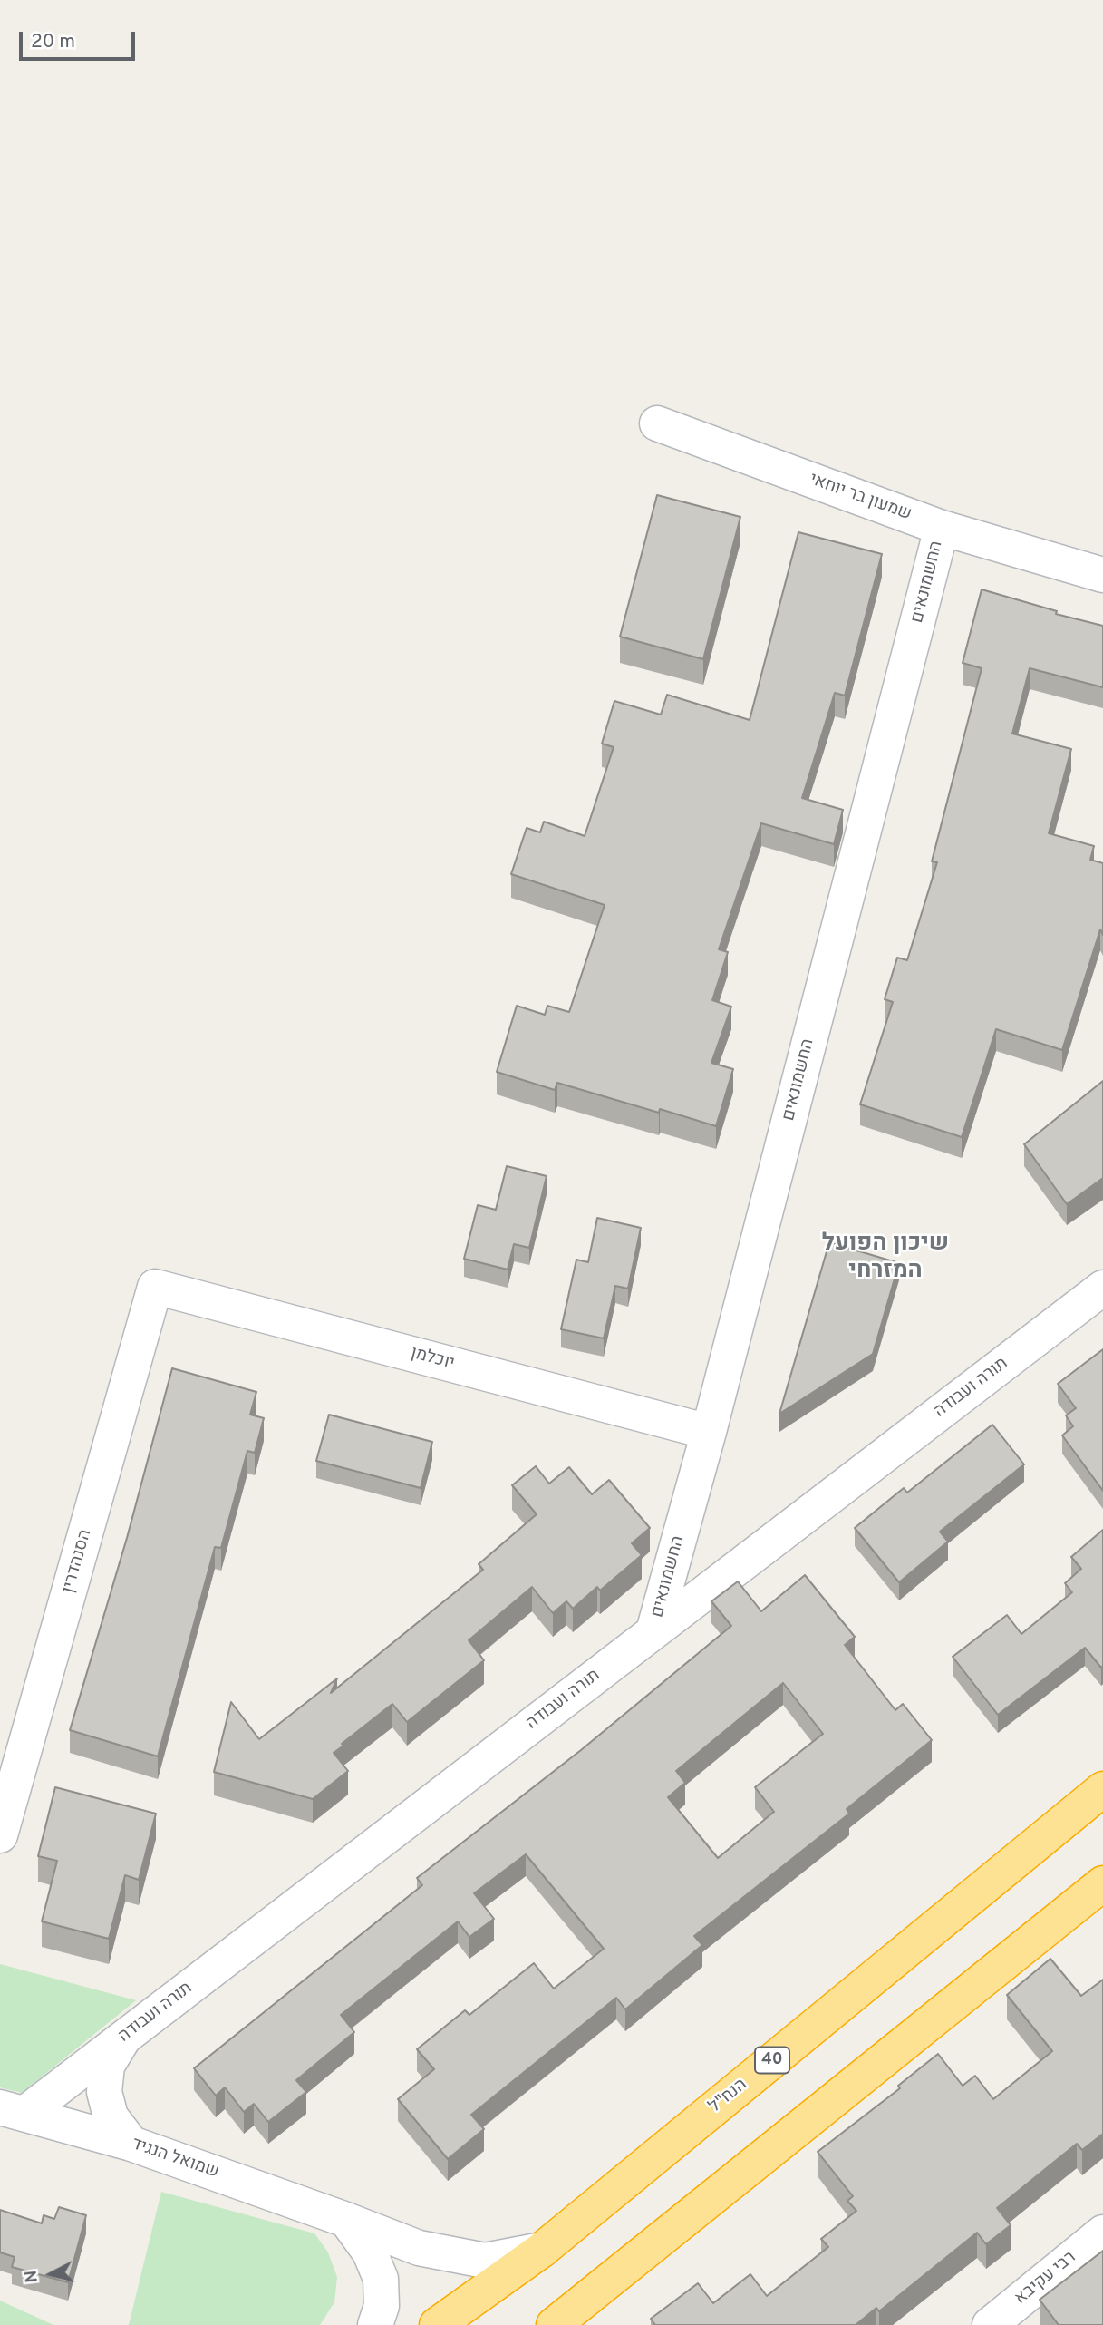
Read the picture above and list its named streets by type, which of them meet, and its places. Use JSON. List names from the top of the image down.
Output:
{
  "streets": {
    "highway": ["40", "הנח\"ל"],
    "street": [
      "שמעון בר יוחאי",
      "החשמונאים",
      "יוכלמן",
      "תורה ועבודה",
      "הסנהדרין",
      "שמואל הנגיד",
      "רבי עקיבא"
    ]
  },
  "crossings": [
    ["שמעון בר יוחאי", "החשמונאים"],
    ["החשמונאים", "יוכלמן"],
    ["החשמונאים", "תורה ועבודה"],
    ["יוכלמן", "הסנהדרין"],
    ["תורה ועבודה", "שמואל הנגיד"],
    ["הנח\"ל", "שמואל הנגיד"]
  ],
  "districts": ["שיכון הפועל המזרחי"],
  "scale_bar": "20 m",
  "north": "left"
}
